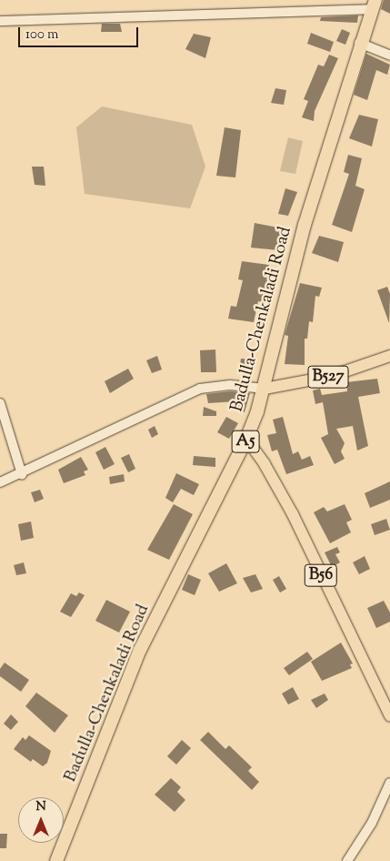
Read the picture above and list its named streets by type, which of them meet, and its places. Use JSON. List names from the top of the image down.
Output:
{
  "streets": {
    "highway": ["Badulla-Chenkaladi Road", "A5"],
    "main road": ["B527", "B56"]
  },
  "crossings": [
    ["Badulla-Chenkaladi Road", "B527"],
    ["Badulla-Chenkaladi Road", "B56"]
  ],
  "scale_bar": "100 m",
  "north": "top"
}
